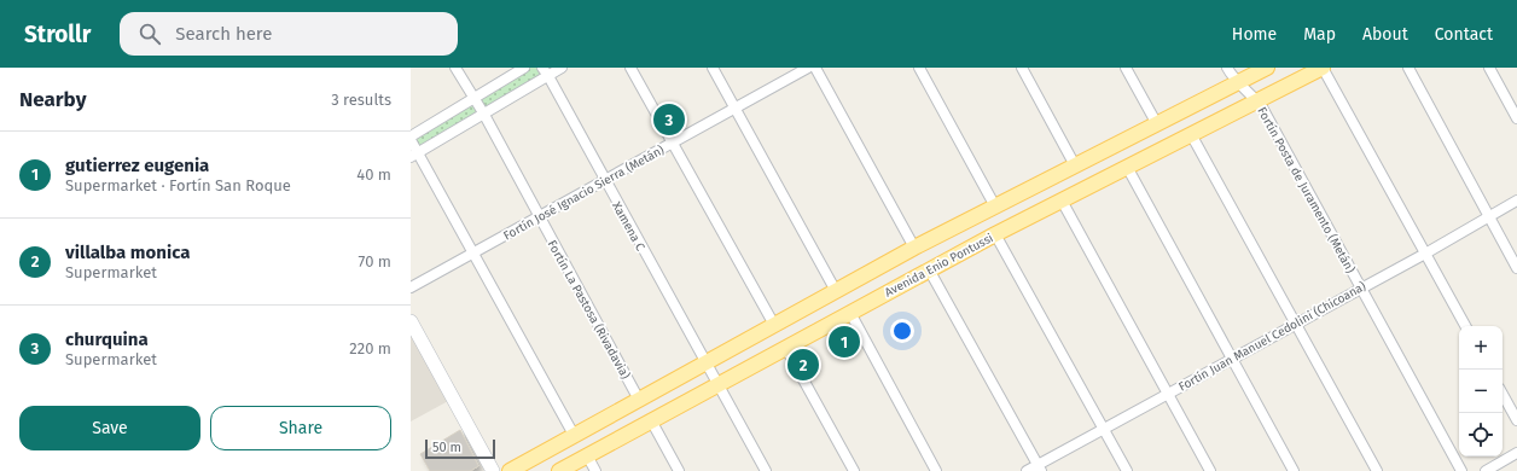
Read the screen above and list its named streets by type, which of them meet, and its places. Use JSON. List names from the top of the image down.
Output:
{
  "streets": {
    "main road": ["Avenida Enio Pontussi"],
    "street": [
      "Fortín Posta de Juramento (Metán)",
      "Fortín José Ignacio Sierra (Metán)",
      "Xamena C",
      "Fortín La Pastosa (Rivadavia)",
      "Fortín Juan Manuel Cedolini (Chicoana)"
    ]
  },
  "crossings": [
    ["Fortín Posta de Juramento (Metán)", "Avenida Enio Pontussi"],
    ["Fortín Posta de Juramento (Metán)", "Fortín Juan Manuel Cedolini (Chicoana)"],
    ["Fortín José Ignacio Sierra (Metán)", "Xamena C"],
    ["Fortín José Ignacio Sierra (Metán)", "Fortín La Pastosa (Rivadavia)"],
    ["Xamena C", "Avenida Enio Pontussi"],
    ["Avenida Enio Pontussi", "Fortín La Pastosa (Rivadavia)"]
  ],
  "scale_bar": "50 m",
  "page": {
    "header": "Strollr",
    "search": "Search here",
    "nav": [
      "Home",
      "Map",
      "About",
      "Contact"
    ],
    "heading": ["Nearby", "3 results"],
    "pins": ["3", "1", "2"],
    "list": [
      {
        "mark": "1",
        "name": "gutierrez eugenia",
        "note": "Supermarket · Fortín San Roque",
        "value": "40 m"
      },
      {
        "mark": "2",
        "name": "villalba monica",
        "note": "Supermarket",
        "value": "70 m"
      },
      {
        "mark": "3",
        "name": "churquina",
        "note": "Supermarket",
        "value": "220 m"
      }
    ],
    "map_buttons": ["+", "−"],
    "buttons": ["Save", "Share"],
    "scale": "50 m"
  }
}
